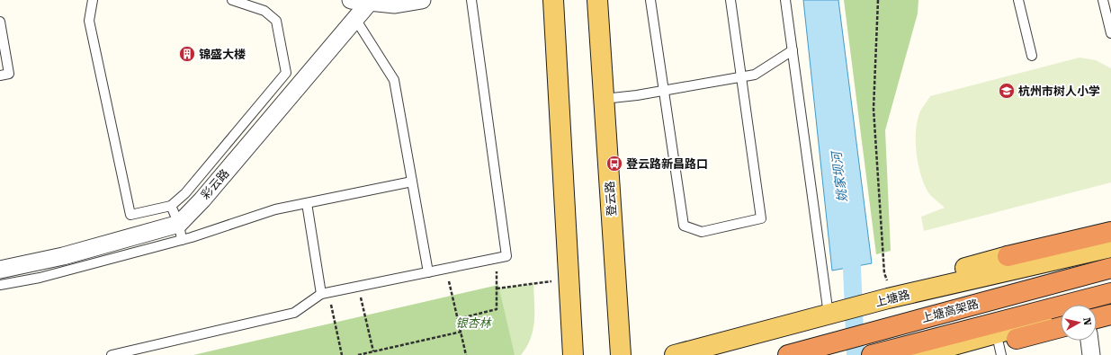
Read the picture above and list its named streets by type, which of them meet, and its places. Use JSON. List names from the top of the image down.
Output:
{
  "streets": {
    "highway": ["上塘高架路"],
    "main road": ["登云路", "上塘路"],
    "street": ["彩云路"]
  },
  "water": ["姚家坝河"],
  "parks": ["银杏林"],
  "places": {
    "building": ["锦盛大楼"],
    "school or university": ["杭州市树人小学"],
    "bus stop": ["登云路新昌路口"]
  },
  "north": "right"
}
